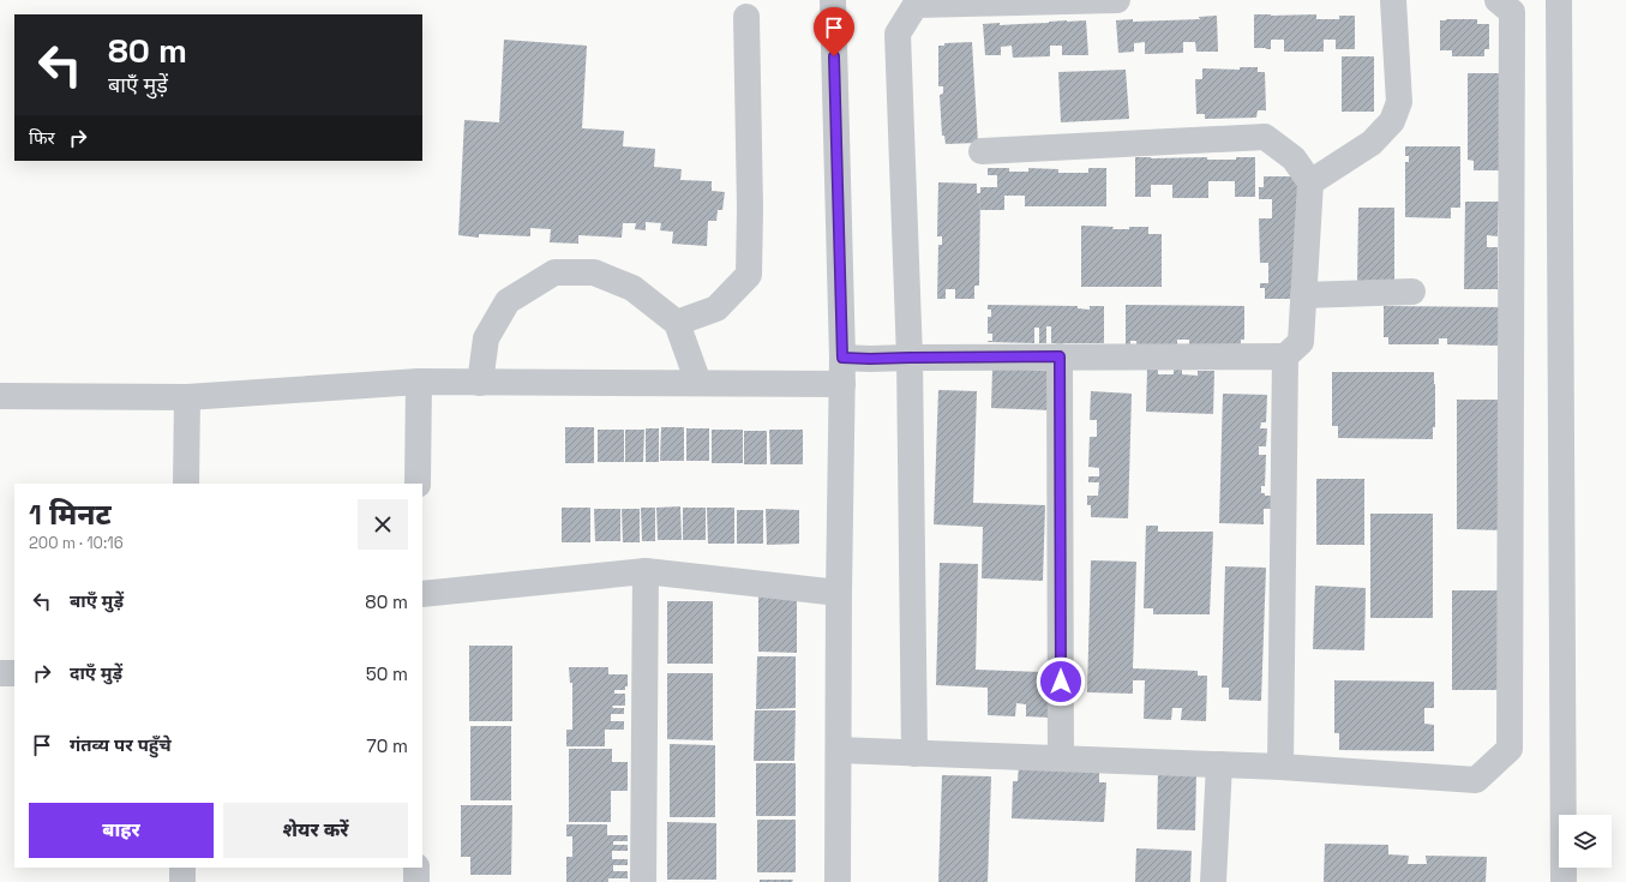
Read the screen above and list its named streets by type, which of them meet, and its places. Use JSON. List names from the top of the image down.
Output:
{
  "page": {
    "turn": ["80 m", "बाएँ मुड़ें"],
    "then": "फिर",
    "heading": ["1 मिनट", "200 m · 10:16"],
    "list": [
      {
        "name": "बाएँ मुड़ें",
        "value": "80 m"
      },
      {
        "name": "दाएँ मुड़ें",
        "value": "50 m"
      },
      {
        "name": "गंतव्य पर पहुँचे",
        "value": "70 m"
      }
    ],
    "buttons": ["बाहर", "शेयर करें"]
  }
}
